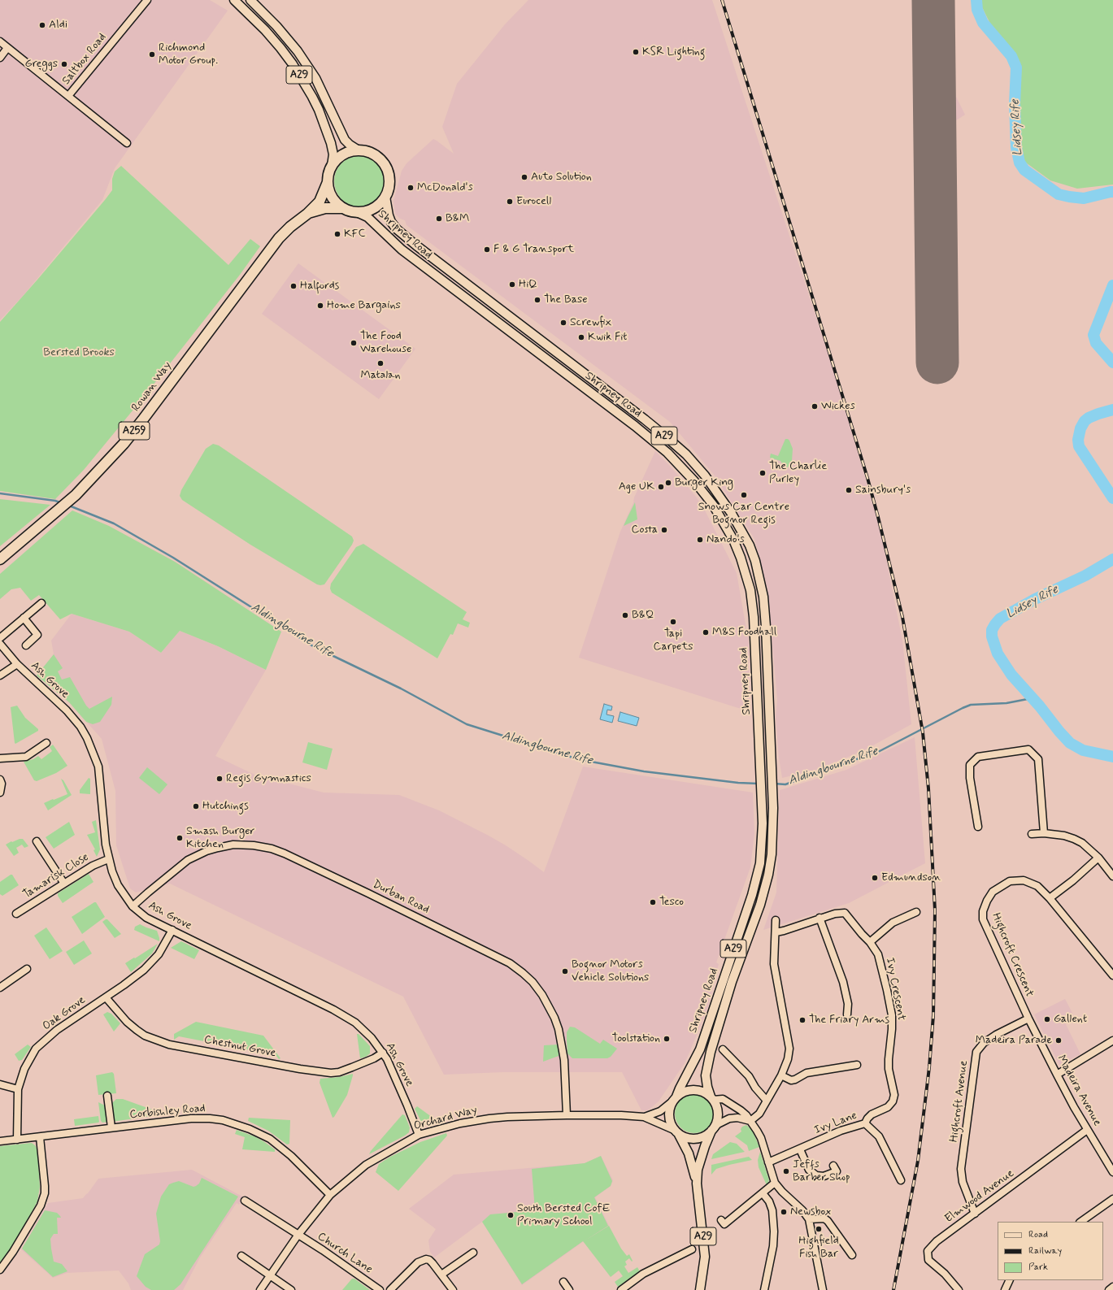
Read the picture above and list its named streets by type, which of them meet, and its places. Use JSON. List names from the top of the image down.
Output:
{
  "streets": {
    "highway": ["Rowan Way", "A259"],
    "main road": ["A29", "Shripney Road"],
    "street": [
      "Saltbox Road",
      "Ash Grove",
      "Tamarisk Close",
      "Durban Road",
      "Highcroft Crescent",
      "Ivy Crescent",
      "Oak Grove",
      "Chestnut Grove",
      "Madeira Avenue",
      "Highcroft Avenue",
      "Corbishley Road",
      "Orchard Way",
      "Ivy Lane",
      "Elmwood Avenue",
      "Church Lane"
    ]
  },
  "crossings": [
    ["A29", "Shripney Road"],
    ["A29", "Rowan Way"],
    ["Shripney Road", "Rowan Way"],
    ["Ash Grove", "Tamarisk Close"],
    ["Ash Grove", "Durban Road"],
    ["Ash Grove", "Oak Grove"],
    ["Ash Grove", "Chestnut Grove"],
    ["Ash Grove", "Orchard Way"],
    ["Durban Road", "Orchard Way"],
    ["Highcroft Crescent", "Madeira Avenue"],
    ["Highcroft Crescent", "Highcroft Avenue"],
    ["Ivy Crescent", "Ivy Lane"],
    ["Oak Grove", "Chestnut Grove"],
    ["Oak Grove", "Corbishley Road"],
    ["Madeira Avenue", "Highcroft Avenue"],
    ["Madeira Avenue", "Elmwood Avenue"],
    ["Highcroft Avenue", "Elmwood Avenue"],
    ["Corbishley Road", "Orchard Way"],
    ["Orchard Way", "Church Lane"]
  ],
  "water": ["Lidsey Rife", "Aldingbourne Rife"],
  "parks": ["Bersted Brooks"],
  "places": [
    "Aldi",
    "KSR Lighting",
    "Richmond Motor Group.",
    "Greggs",
    "Auto Solution",
    "McDonald's",
    "Eurocell",
    "B&M",
    "KFC",
    "F & G Transport",
    "HiQ",
    "Halfords",
    "The Base",
    "Home Bargains",
    "Screwfix",
    "Kwik Fit",
    "The Food Warehouse",
    "Matalan",
    "Wickes",
    "The Charlie Purley",
    "Burger King",
    "Age UK",
    "Sainsbury's",
    "Snows Car Centre Bognor Regis",
    "Costa",
    "Nando's",
    "B&Q",
    "Tapi Carpets",
    "M&S Foodhall",
    "Regis Gymnastics",
    "Hutchings",
    "Smash Burger Kitchen",
    "Edmundson",
    "Tesco",
    "Bognor Motors Vehicle Solutions",
    "Gallent",
    "The Friary Arms",
    "Toolstation",
    "Madeira Parade",
    "Jeffs Barber Shop",
    "Newsbox",
    "South Bersted CofE Primary School",
    "Highfield Fish Bar"
  ],
  "legend": ["Road", "Railway", "Park"]
}
